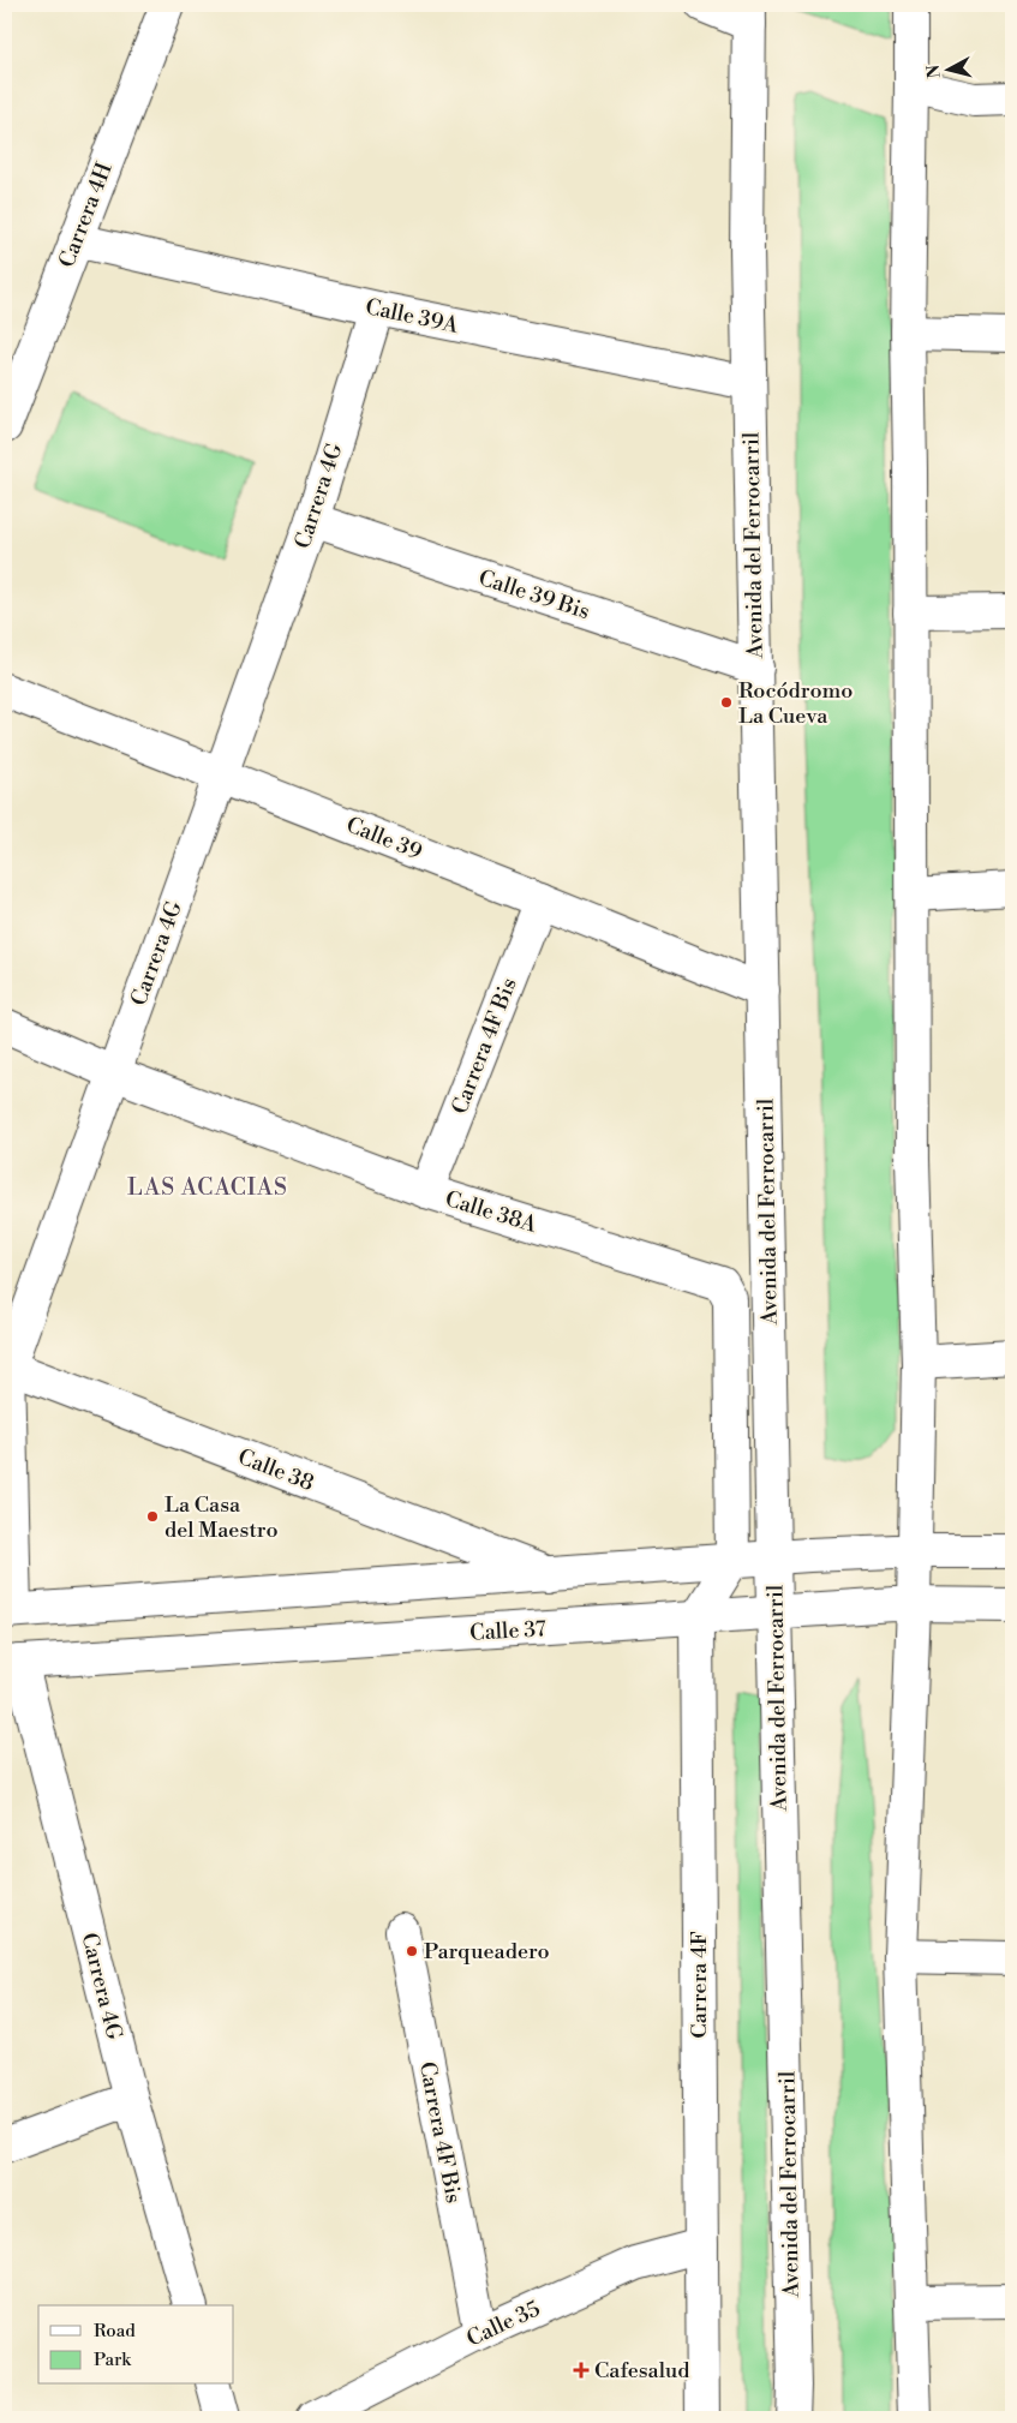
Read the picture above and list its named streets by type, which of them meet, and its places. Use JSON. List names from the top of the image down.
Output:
{
  "streets": {
    "street": [
      "Carrera 4H",
      "Calle 39A",
      "Carrera 4G",
      "Avenida del Ferrocarril",
      "Calle 39 Bis",
      "Calle 39",
      "Carrera 4F Bis",
      "Calle 38A",
      "Calle 38",
      "Calle 37",
      "Carrera 4F",
      "Calle 35"
    ]
  },
  "crossings": [
    ["Carrera 4H", "Calle 39A"],
    ["Calle 39A", "Carrera 4G"],
    ["Calle 39A", "Avenida del Ferrocarril"],
    ["Carrera 4G", "Calle 39 Bis"],
    ["Carrera 4G", "Calle 39"],
    ["Carrera 4G", "Calle 38A"],
    ["Carrera 4G", "Calle 38"],
    ["Carrera 4G", "Calle 37"],
    ["Avenida del Ferrocarril", "Calle 39 Bis"],
    ["Avenida del Ferrocarril", "Calle 39"],
    ["Avenida del Ferrocarril", "Calle 37"],
    ["Calle 39", "Carrera 4F Bis"],
    ["Carrera 4F Bis", "Calle 38A"],
    ["Carrera 4F Bis", "Calle 35"],
    ["Calle 37", "Carrera 4F"],
    ["Carrera 4F", "Calle 35"]
  ],
  "districts": ["LAS ACACIAS"],
  "places": {
    "other": ["Rocódromo La Cueva", "La Casa del Maestro", "Parqueadero"],
    "health": ["Cafesalud"]
  },
  "legend": ["Road", "Park"],
  "north": "left"
}
